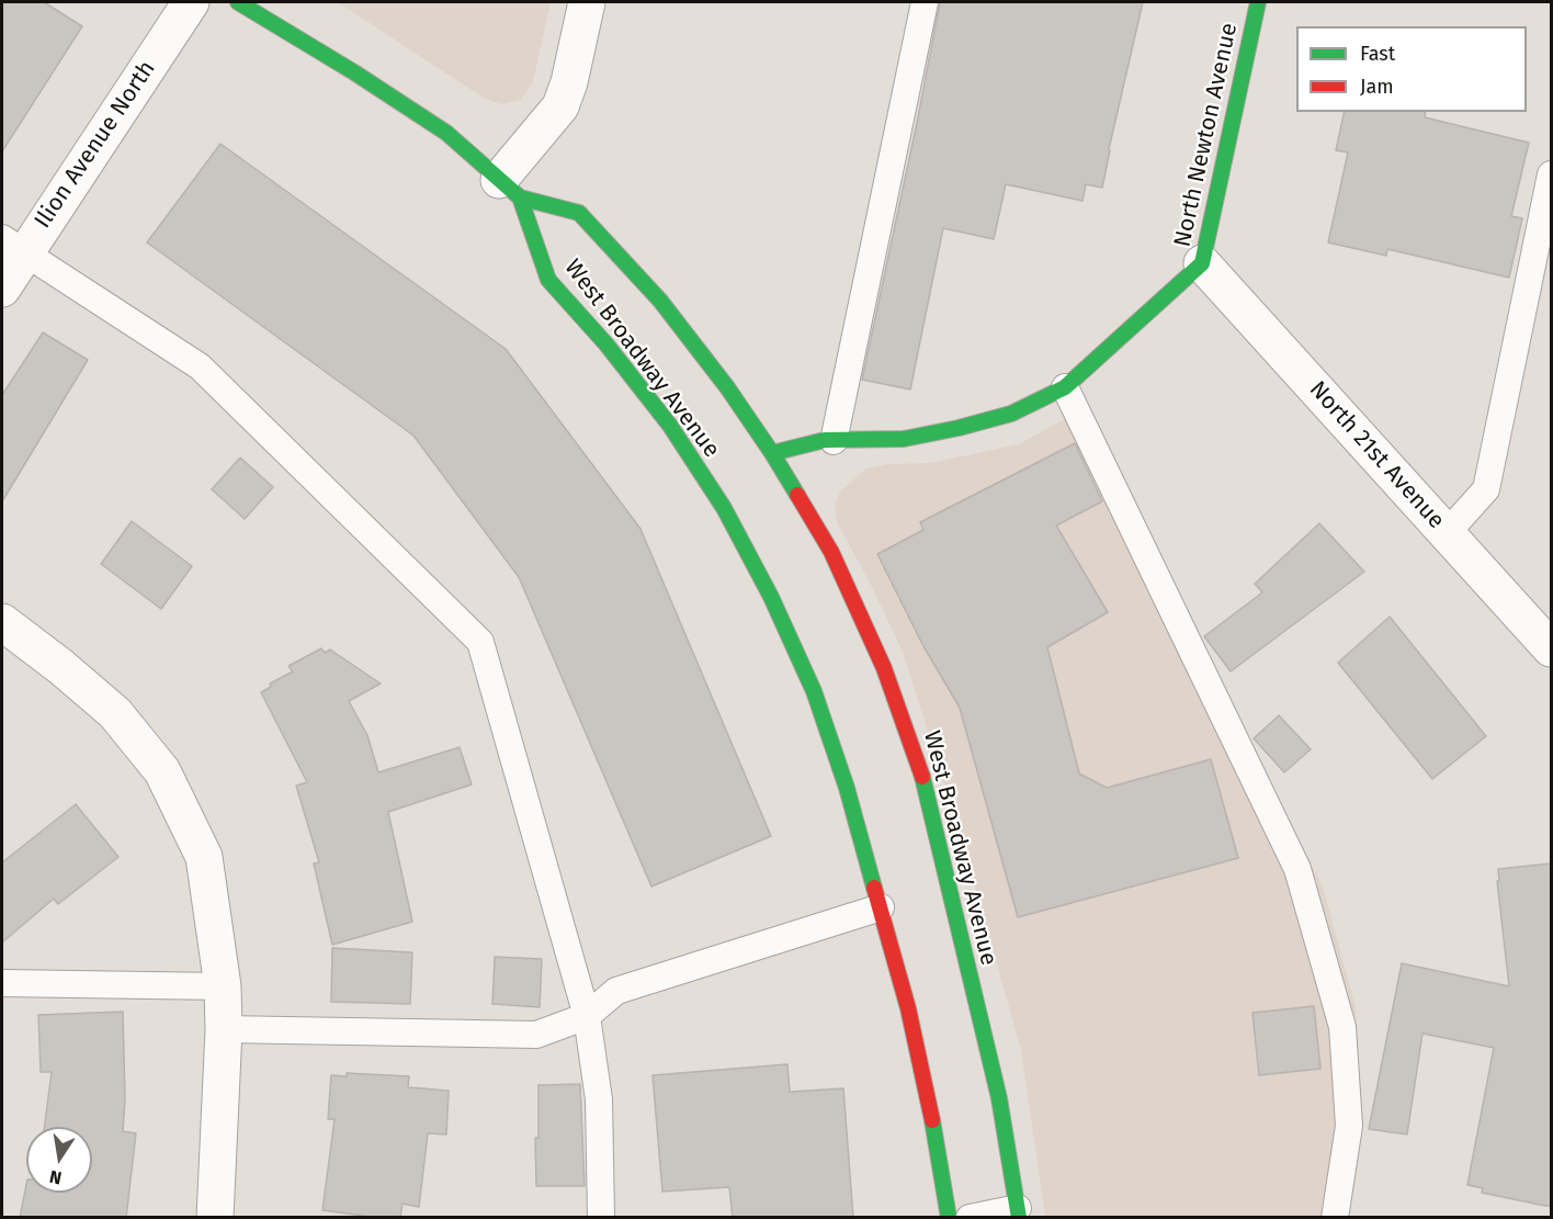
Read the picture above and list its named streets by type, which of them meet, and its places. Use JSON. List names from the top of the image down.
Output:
{
  "streets": {
    "main road": ["North Newton Avenue", "West Broadway Avenue"],
    "street": ["Ilion Avenue North", "North 21st Avenue"]
  },
  "crossings": [
    ["North Newton Avenue", "West Broadway Avenue"],
    ["North Newton Avenue", "North 21st Avenue"]
  ],
  "legend": ["Fast", "Jam"],
  "north": "bottom"
}
